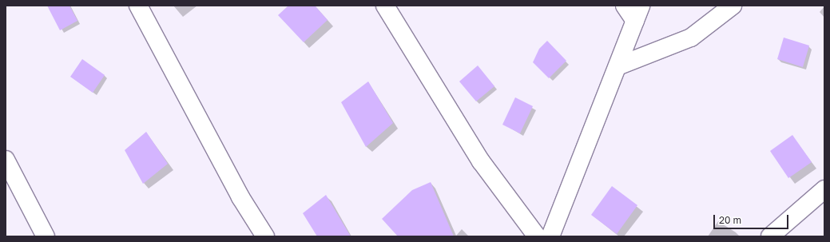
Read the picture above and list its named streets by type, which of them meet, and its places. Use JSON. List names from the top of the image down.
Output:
{
  "scale_bar": "20 m"
}
